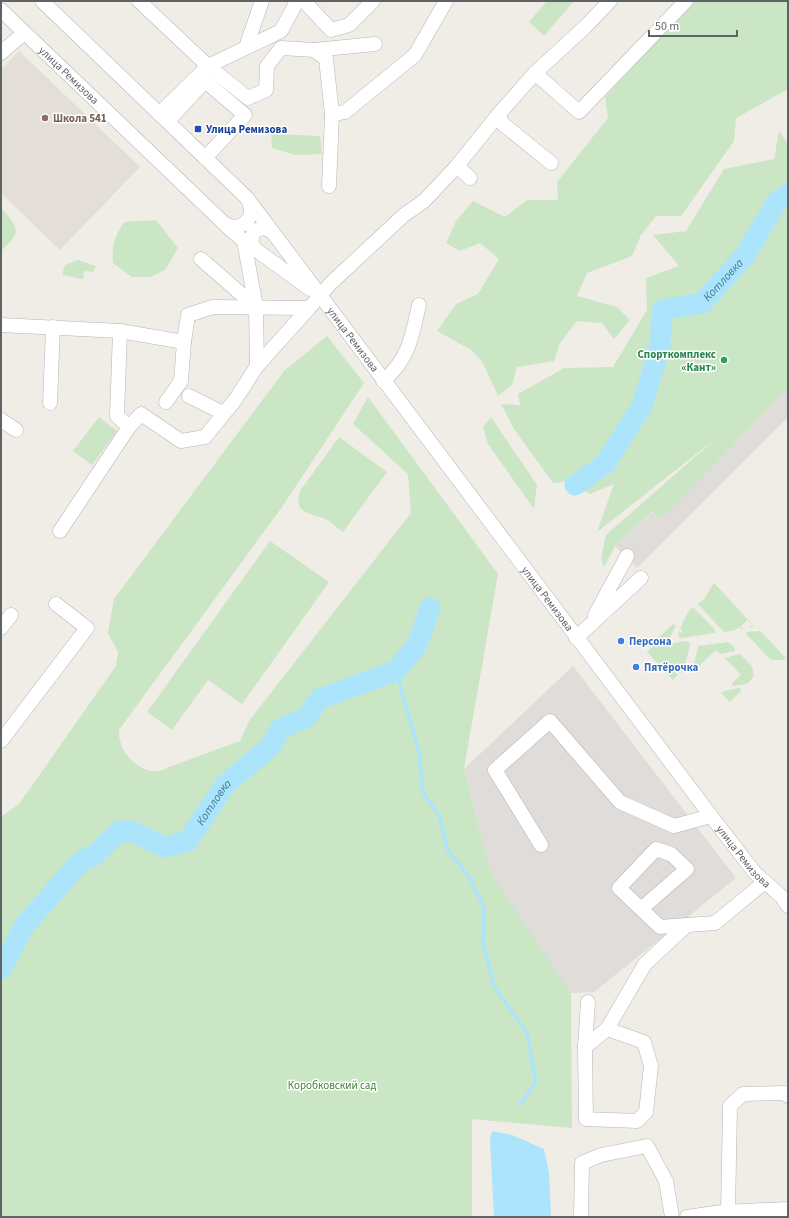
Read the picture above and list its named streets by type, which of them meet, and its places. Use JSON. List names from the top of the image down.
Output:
{
  "streets": {
    "street": ["улица Ремизова"]
  },
  "water": ["Котловка"],
  "parks": ["Коробковский сад"],
  "places": {
    "other": [
      "Школа 541",
      "Спорткомплекс «Кант»",
      "Персона",
      "Пятёрочка"
    ],
    "transit": ["Улица Ремизова"]
  },
  "scale_bar": "50 m"
}
